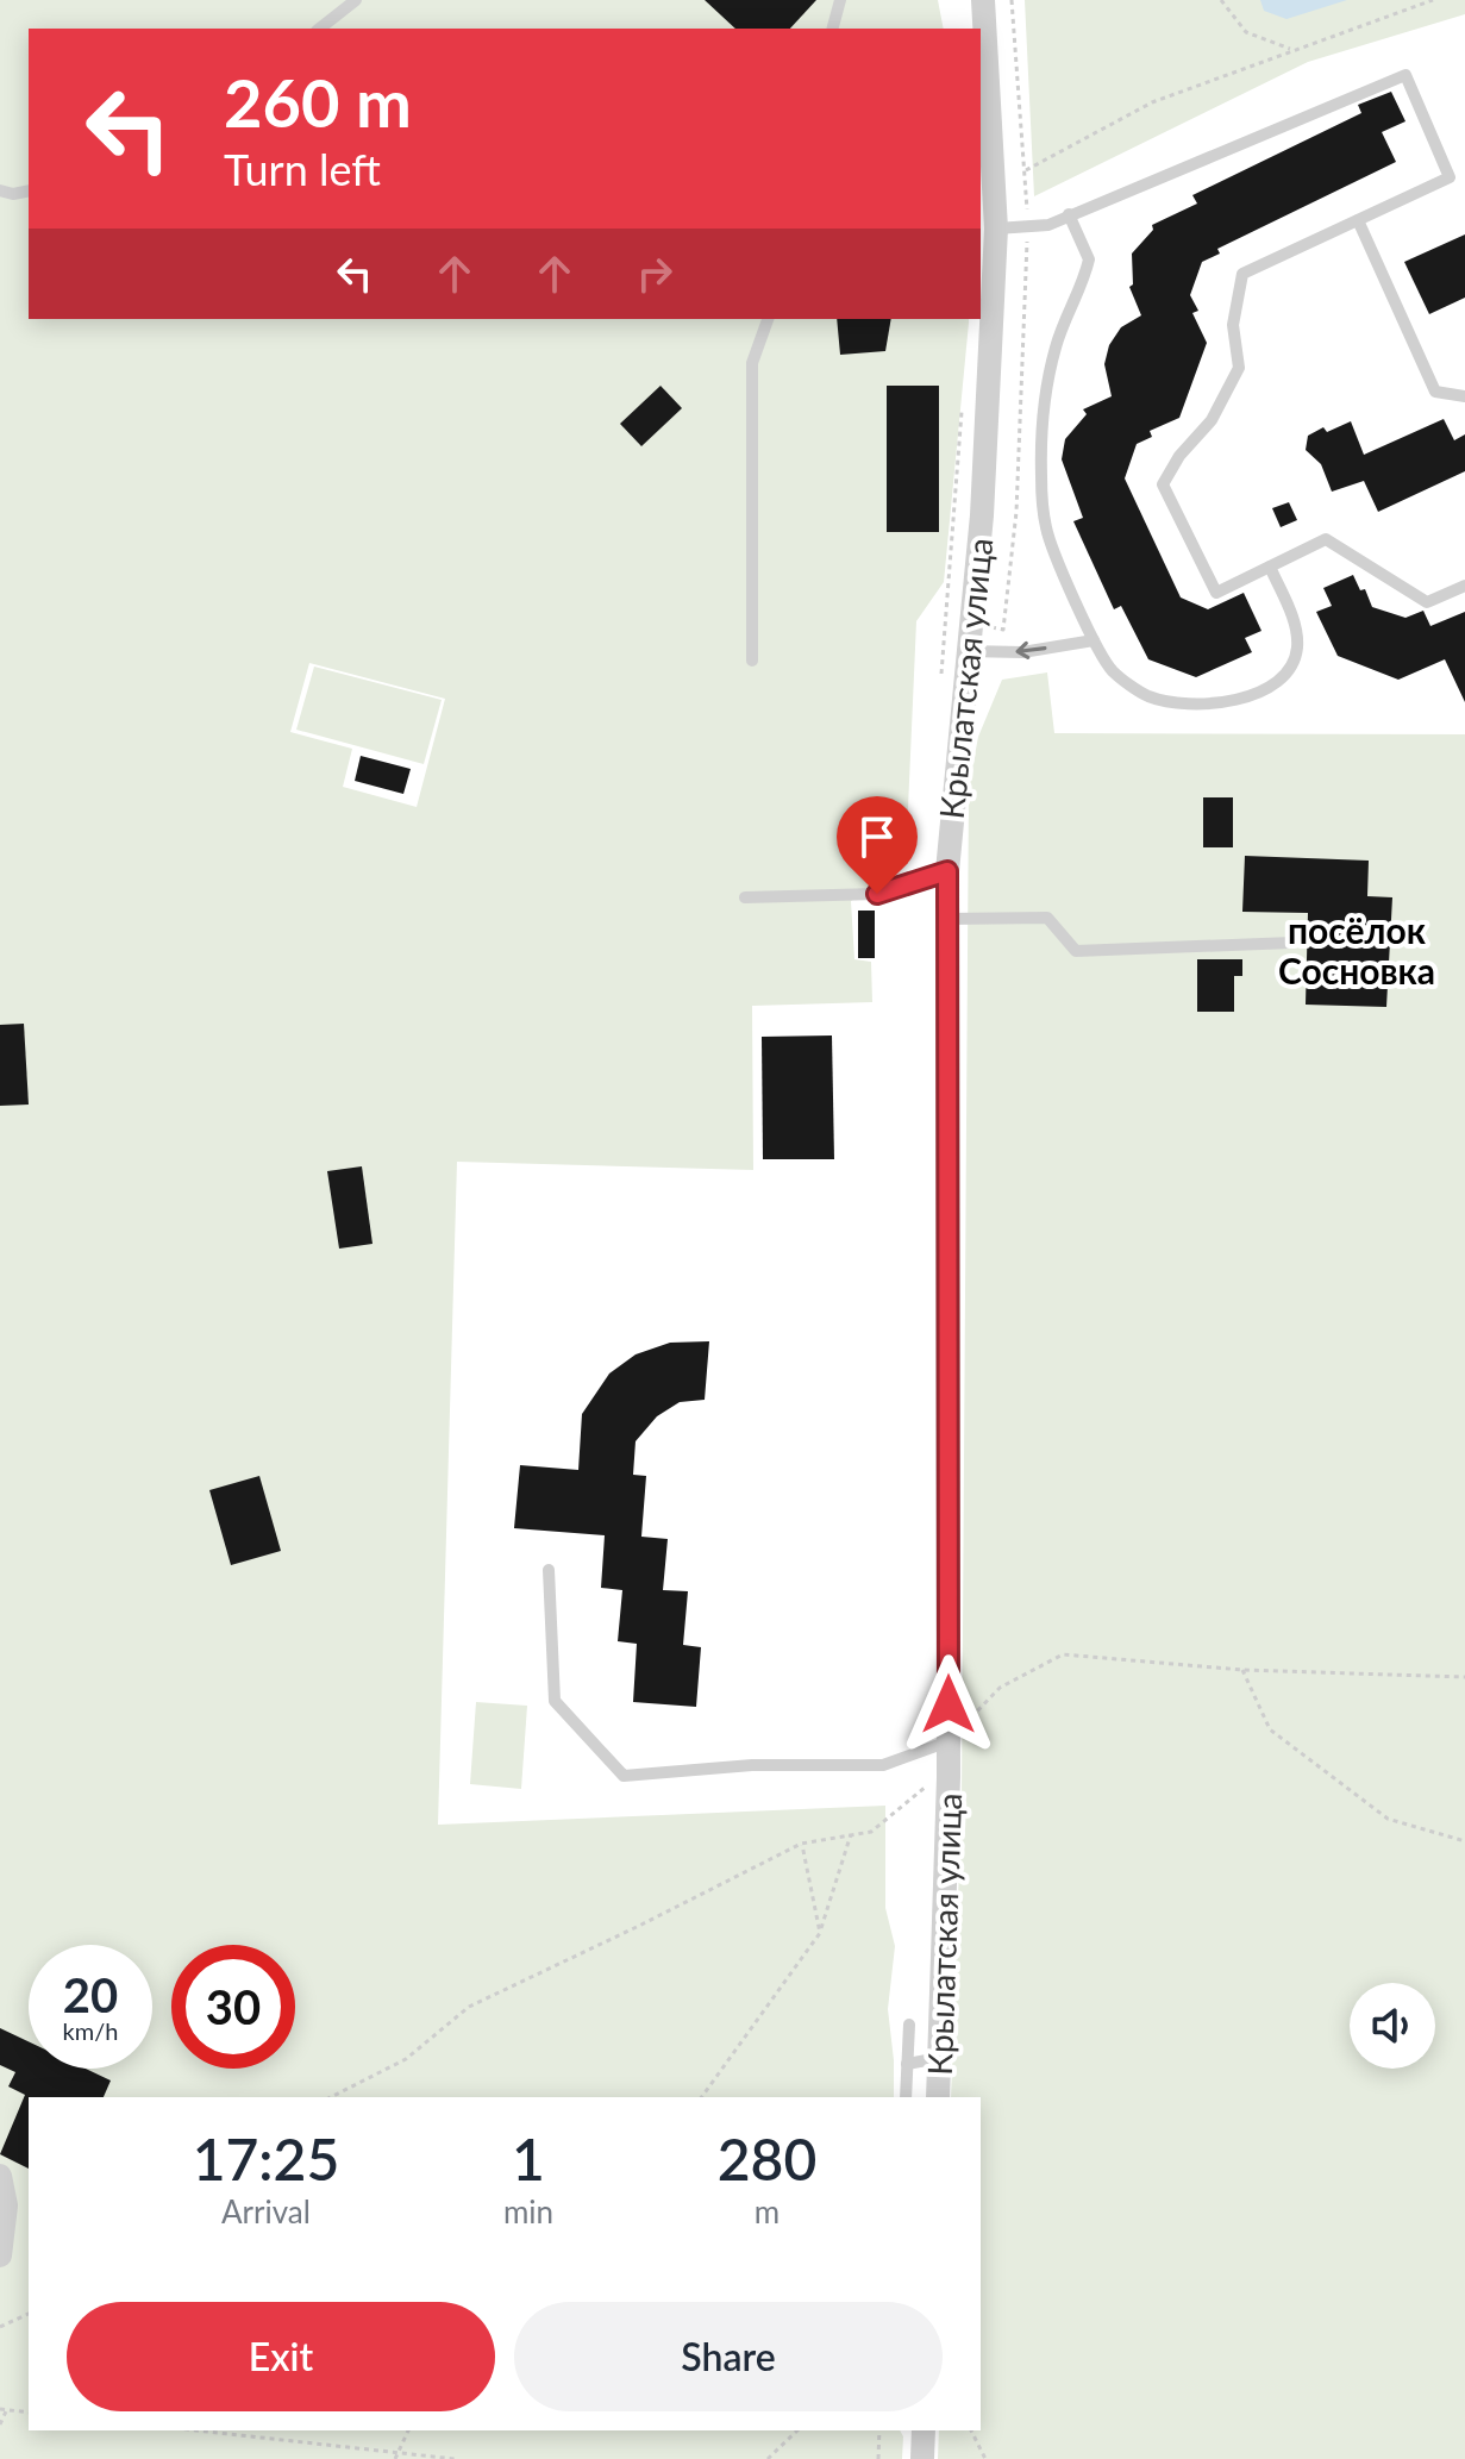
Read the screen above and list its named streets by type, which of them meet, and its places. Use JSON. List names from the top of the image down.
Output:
{
  "streets": {
    "street": ["Крылатская улица"]
  },
  "districts": ["посёлок Сосновка"],
  "page": {
    "turn": ["260 m", "Turn left"],
    "speed": "20 km/h",
    "limit": "30",
    "eta": [
      "17:25",
      "Arrival",
      "1",
      "min",
      "280",
      "m"
    ],
    "buttons": ["Exit", "Share"]
  }
}
